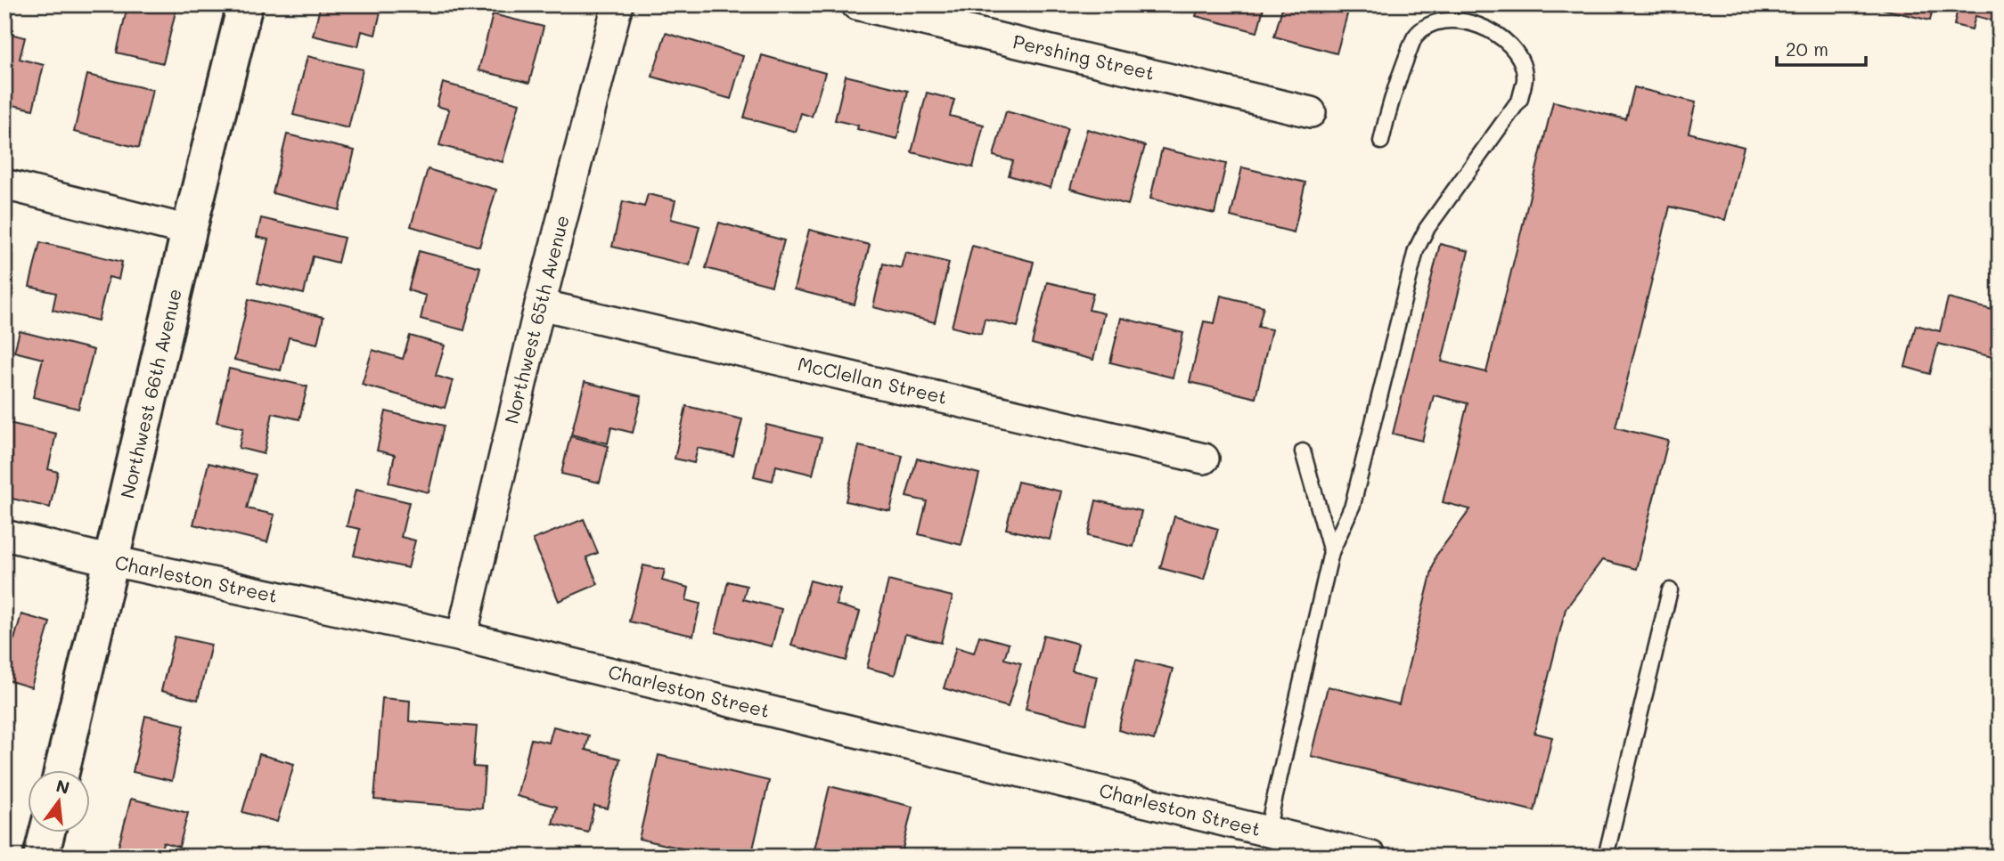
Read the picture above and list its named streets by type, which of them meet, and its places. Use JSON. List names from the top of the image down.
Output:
{
  "streets": {
    "street": [
      "Pershing Street",
      "Northwest 65th Avenue",
      "McClellan Street",
      "Northwest 66th Avenue",
      "Charleston Street"
    ]
  },
  "crossings": [
    ["Northwest 65th Avenue", "McClellan Street"],
    ["Northwest 65th Avenue", "Charleston Street"],
    ["Northwest 66th Avenue", "Charleston Street"]
  ],
  "scale_bar": "20 m",
  "north": "top"
}
